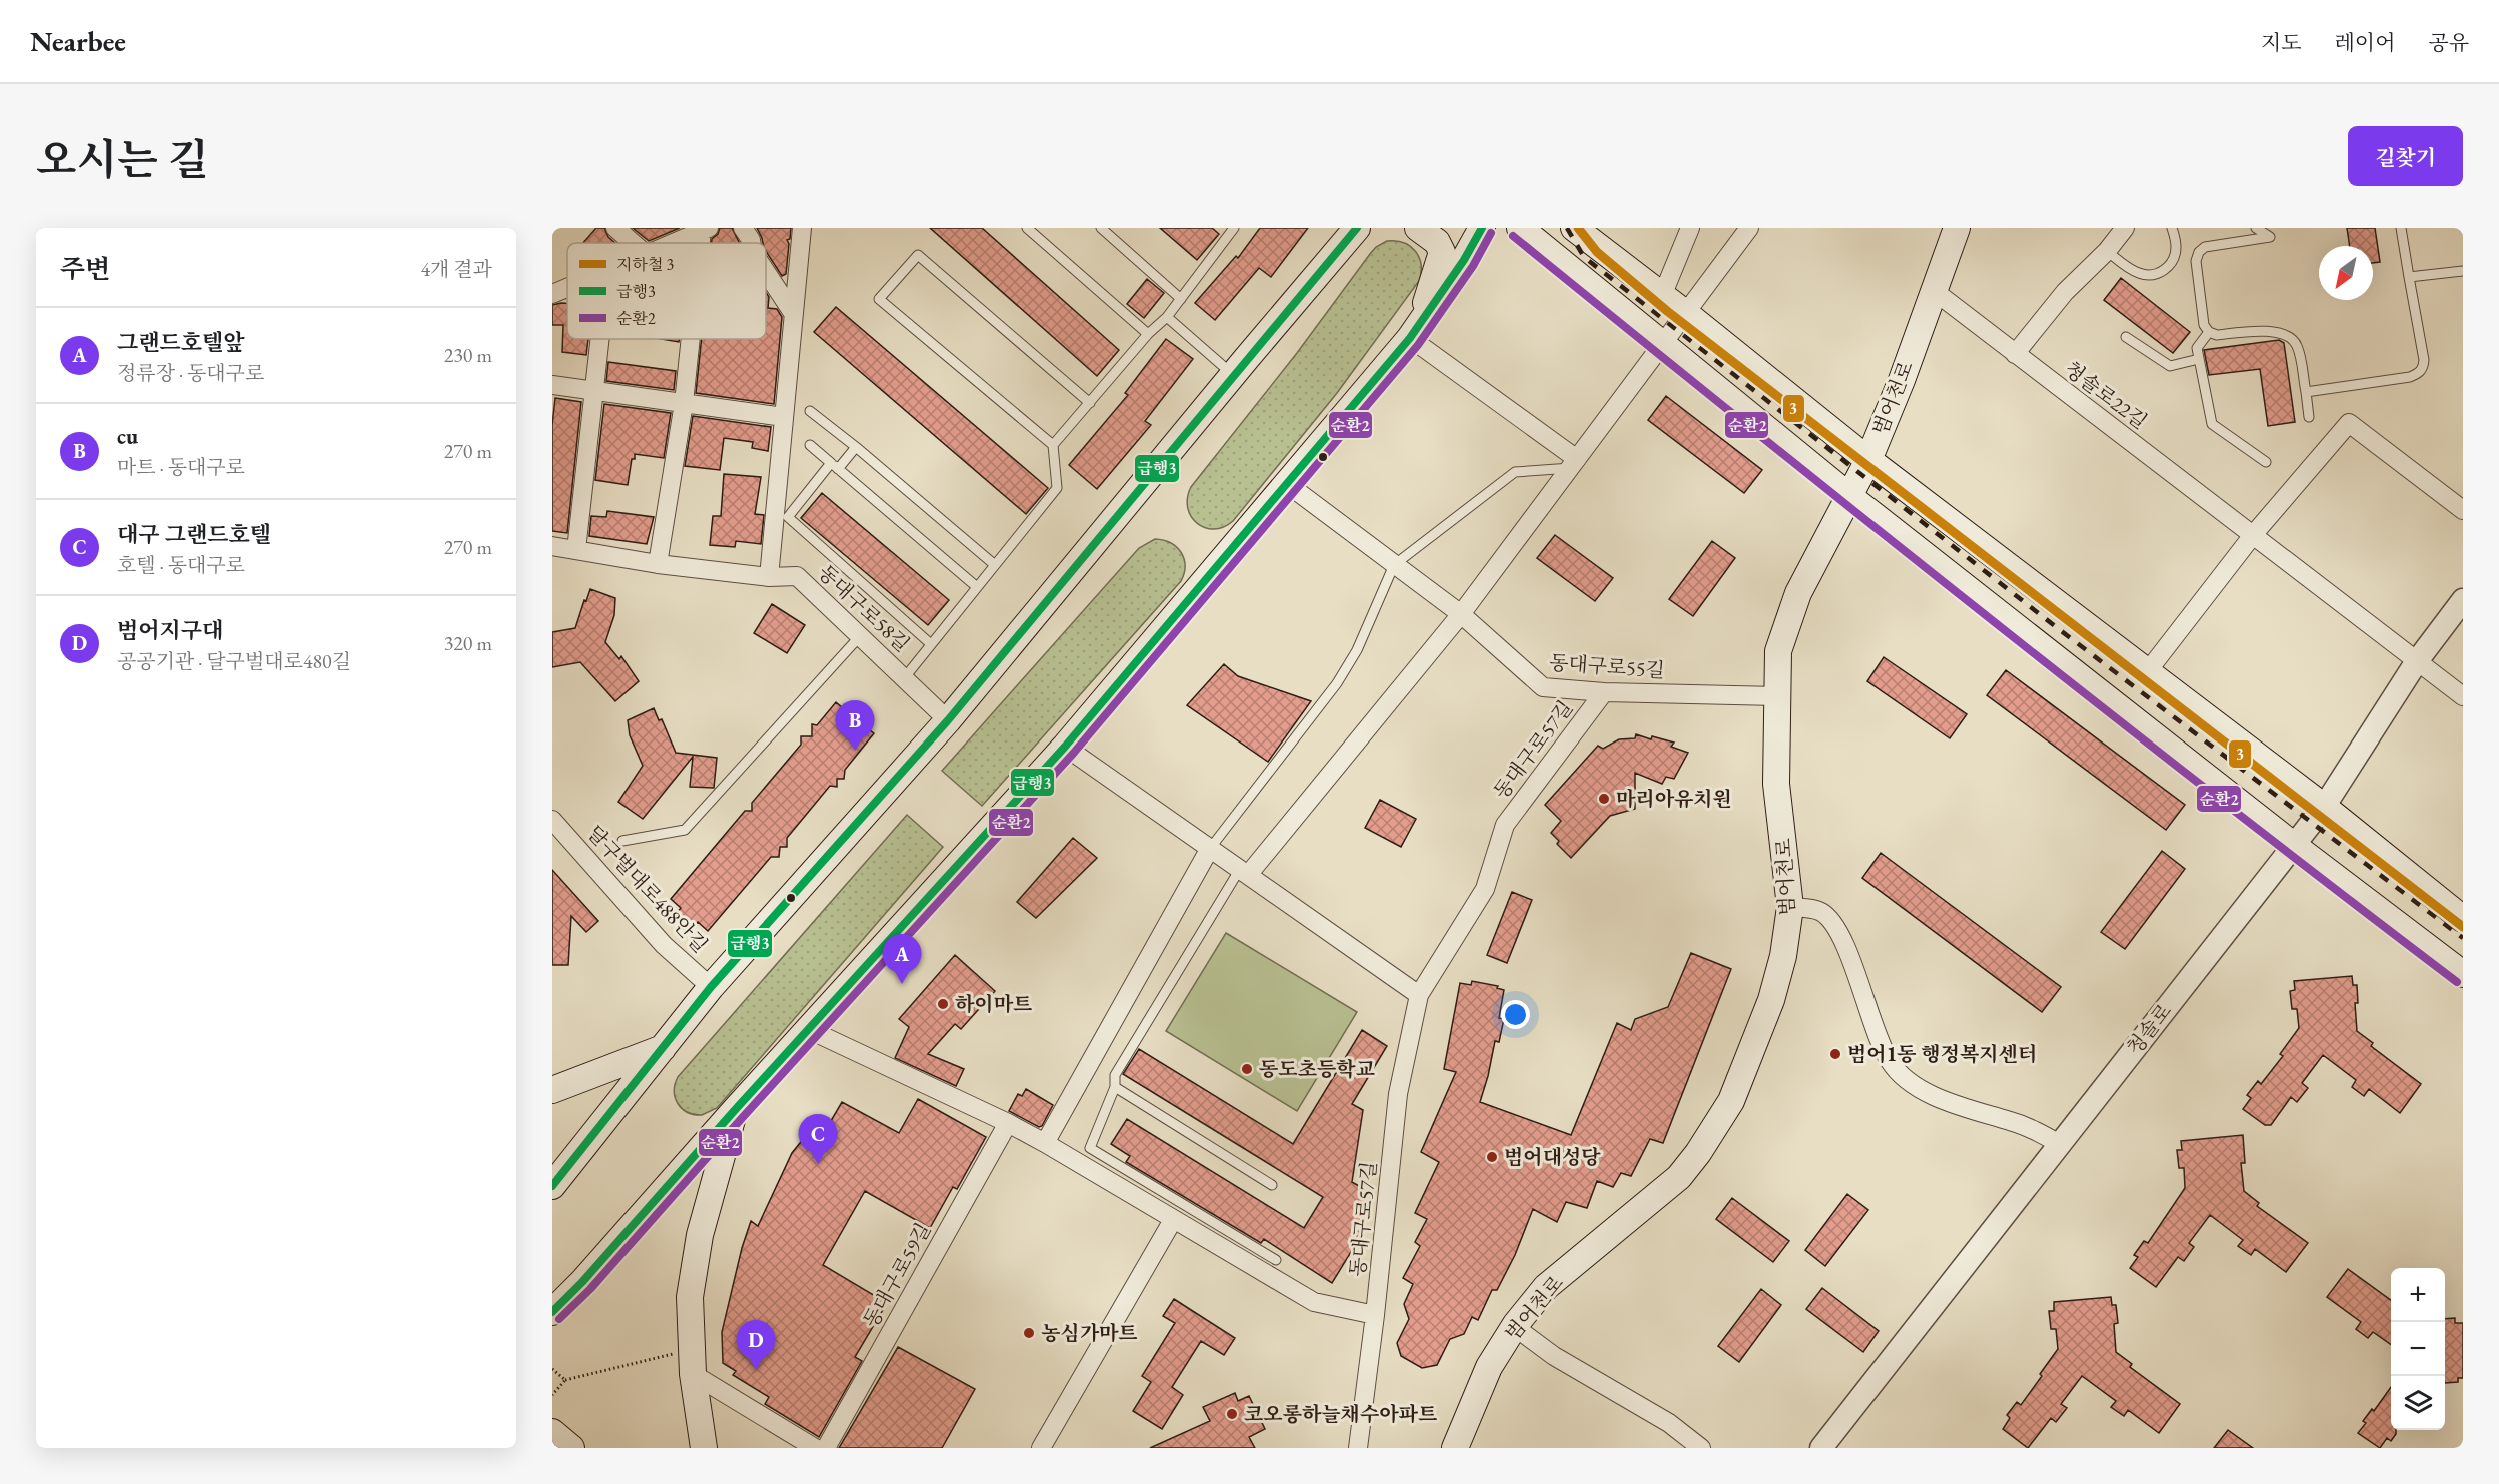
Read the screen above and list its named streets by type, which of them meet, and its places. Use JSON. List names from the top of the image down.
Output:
{
  "streets": {
    "main road": ["범어천로"],
    "street": [
      "청솔로22길",
      "동대구로58길",
      "동대구로55길",
      "동대구로57길",
      "달구벌대로488안길",
      "청솔로",
      "동대구로59길"
    ]
  },
  "crossings": [
    ["청솔로22길", "범어천로"],
    ["청솔로22길", "청솔로"],
    ["범어천로", "동대구로55길"],
    ["동대구로55길", "동대구로57길"]
  ],
  "places": [
    "마리아유치원",
    "하이마트",
    "범어1동 행정복지센터",
    "동도초등학교",
    "범어대성당",
    "농심가마트",
    "코오롱하늘채수아파트"
  ],
  "lines": ["metro line 3", "transit line 급행3", "transit line 순환2"],
  "legend": ["지하철 3", "급행3", "순환2"],
  "north": "bottom left",
  "page": {
    "header": "Nearbee",
    "nav": ["지도", "레이어", "공유"],
    "title": "오시는 길",
    "buttons": "길찾기",
    "heading": ["주변", "4개 결과"],
    "list": [
      {
        "mark": "A",
        "name": "그랜드호텔앞",
        "note": "정류장 · 동대구로",
        "value": "230 m"
      },
      {
        "mark": "B",
        "name": "cu",
        "note": "마트 · 동대구로",
        "value": "270 m"
      },
      {
        "mark": "C",
        "name": "대구 그랜드호텔",
        "note": "호텔 · 동대구로",
        "value": "270 m"
      },
      {
        "mark": "D",
        "name": "범어지구대",
        "note": "공공기관 · 달구벌대로480길",
        "value": "320 m"
      }
    ],
    "pins": [
      "B",
      "A",
      "C",
      "D"
    ],
    "map_buttons": ["+", "−"]
  }
}
